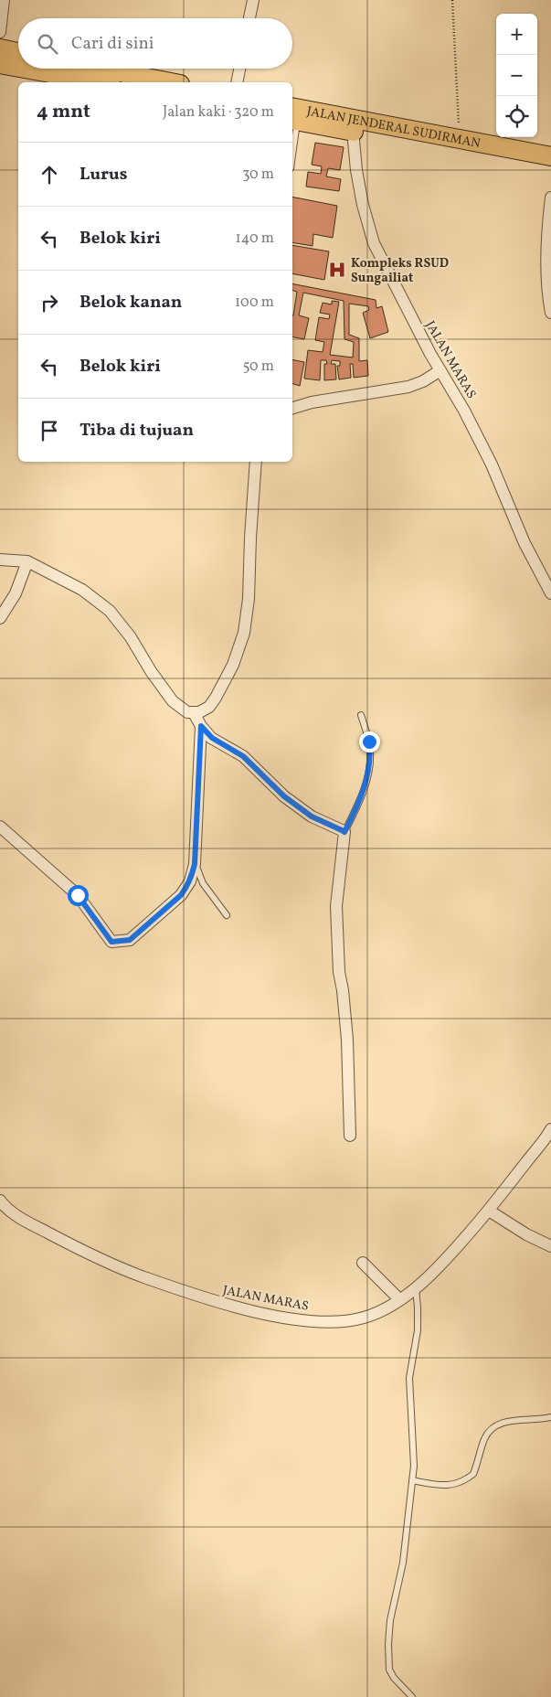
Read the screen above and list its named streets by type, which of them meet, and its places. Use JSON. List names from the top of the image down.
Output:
{
  "streets": {
    "highway": ["JALAN JENDERAL SUDIRMAN"],
    "street": ["JALAN MARAS"]
  },
  "crossings": [
    ["JALAN JENDERAL SUDIRMAN", "JALAN MARAS"]
  ],
  "places": {
    "hospital": ["Kompleks RSUD Sungailiat"]
  },
  "page": {
    "map_buttons": ["+", "−"],
    "search": "Cari di sini",
    "heading": ["4 mnt", "Jalan kaki · 320 m"],
    "list": [
      ["Lurus", "30 m"],
      ["Belok kiri", "140 m"],
      ["Belok kanan", "100 m"],
      ["Belok kiri", "50 m"],
      "Tiba di tujuan"
    ]
  }
}
